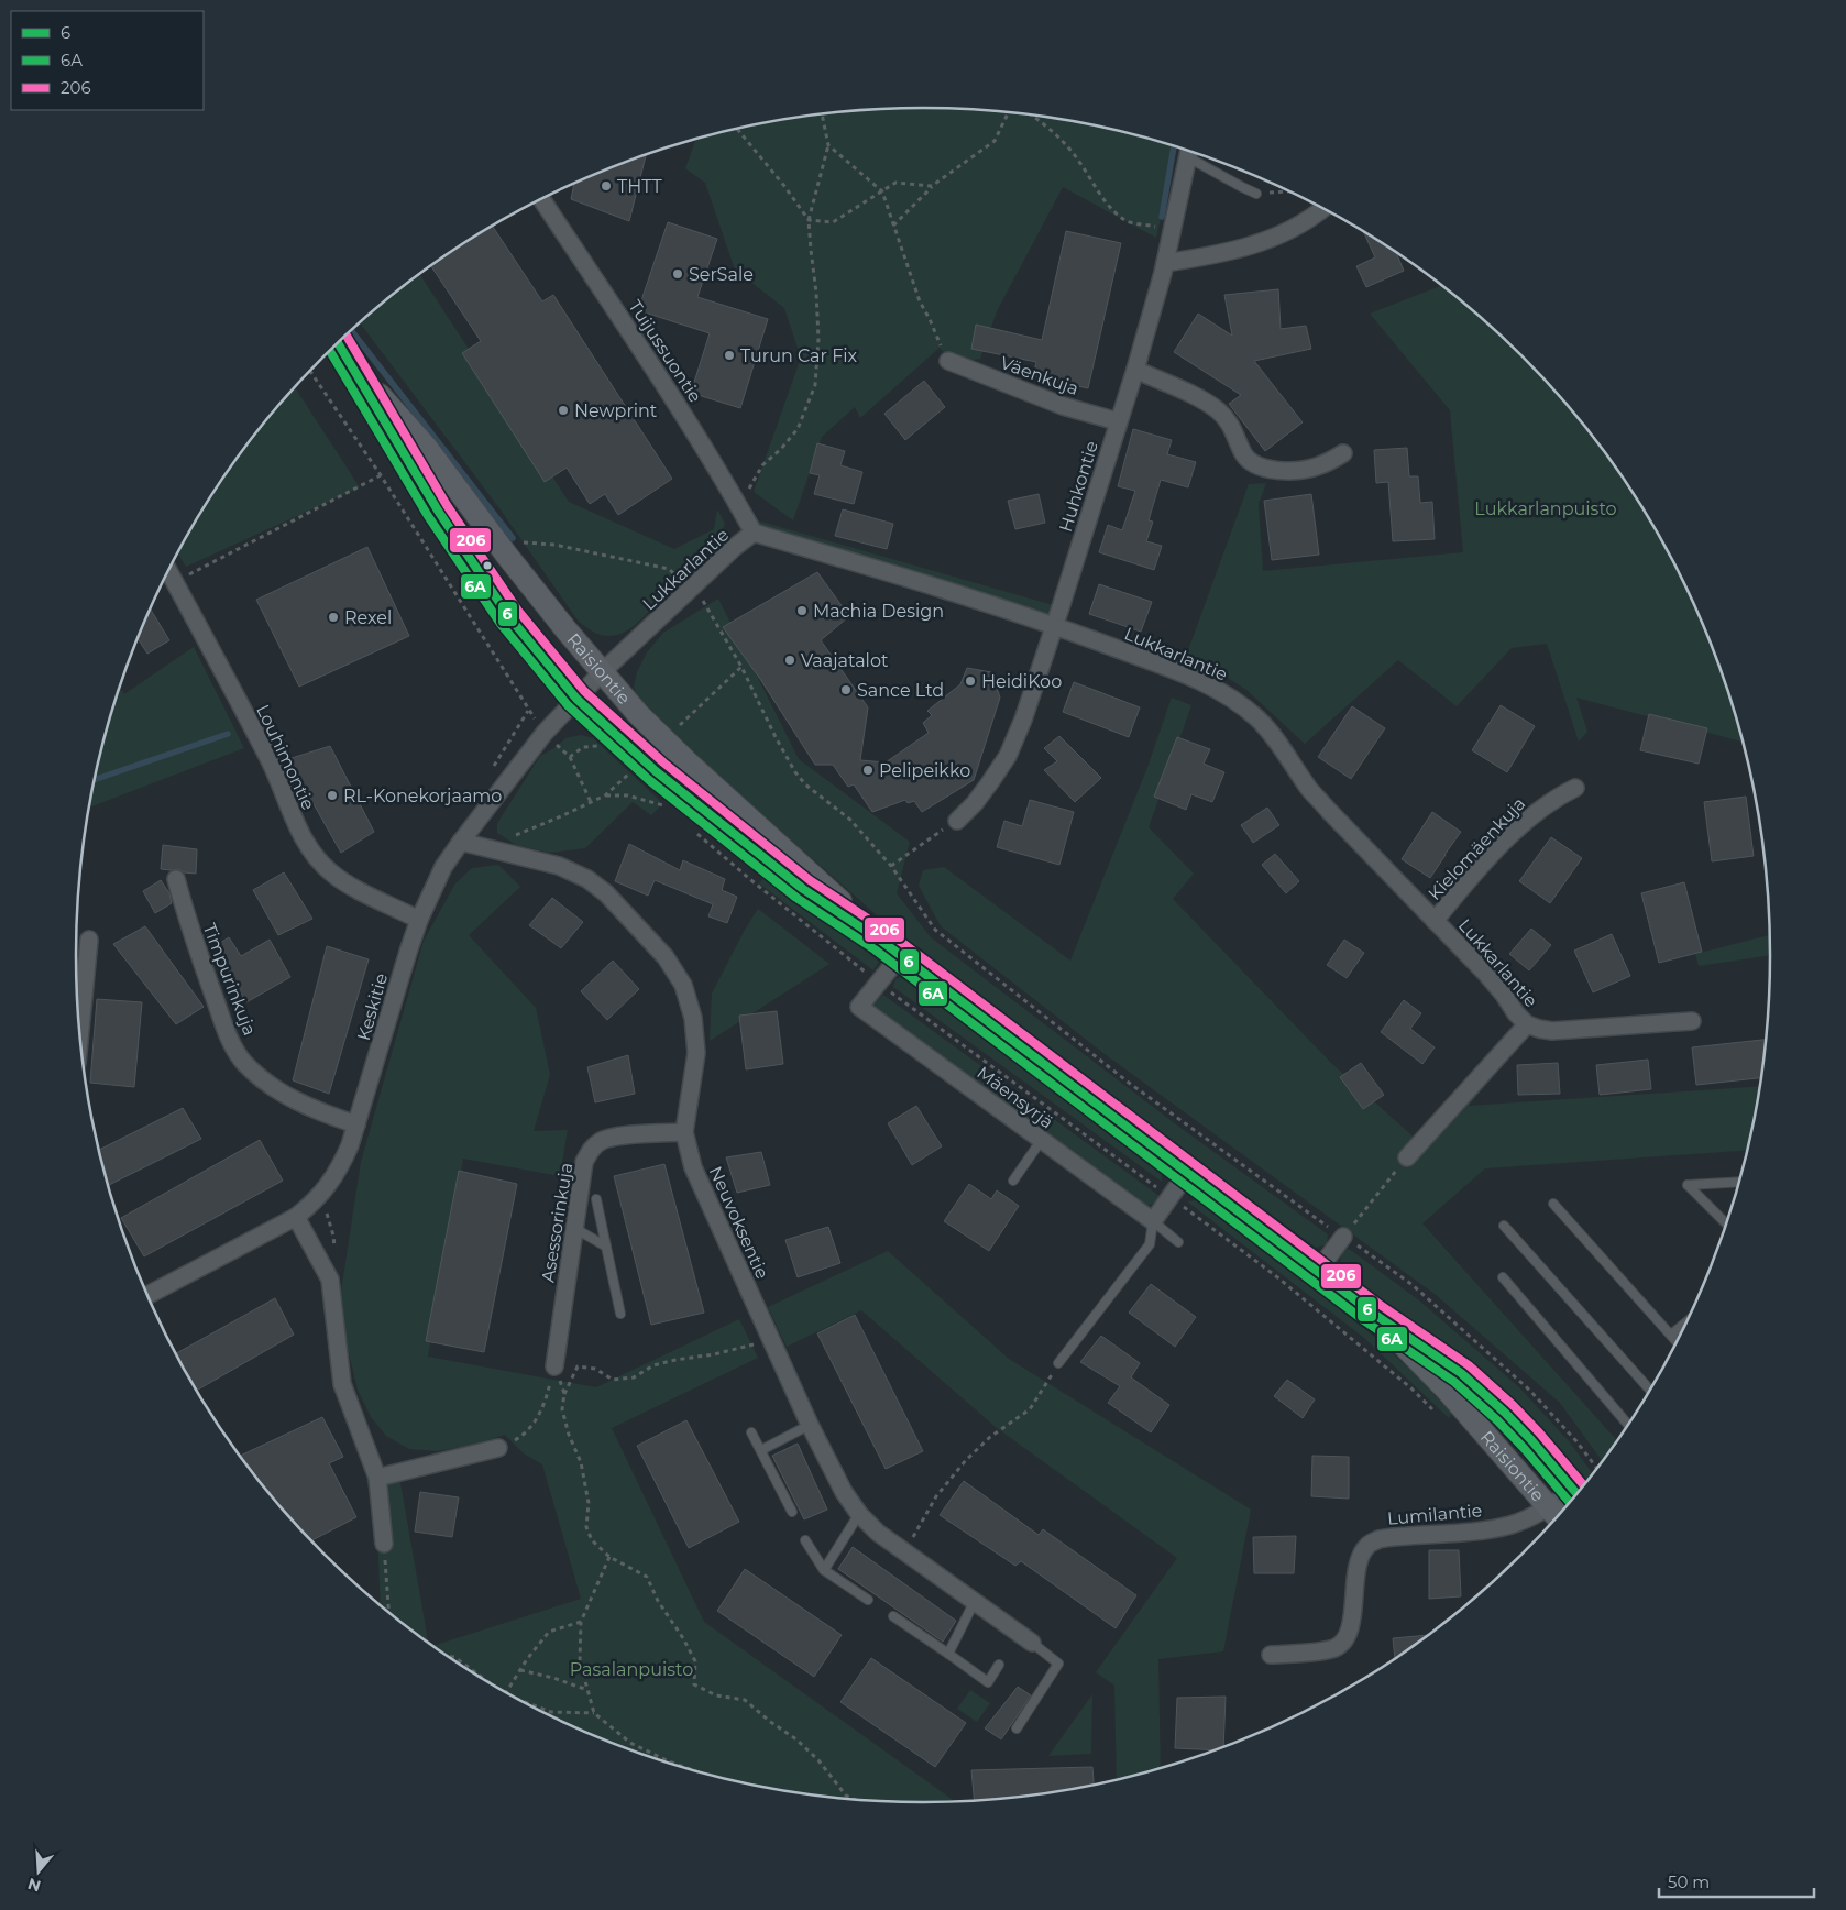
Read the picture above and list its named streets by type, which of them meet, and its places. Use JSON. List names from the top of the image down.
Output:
{
  "streets": {
    "main road": ["Raisiontie"],
    "street": [
      "Tuijussuontie",
      "Väenkuja",
      "Huhkontie",
      "Lukkarlantie",
      "Louhimontie",
      "Kielomäenkuja",
      "Timpurinkuja",
      "Keskitie",
      "Mäensyrjä",
      "Asessorinkuja",
      "Neuvoksentie",
      "Lumilantie"
    ]
  },
  "crossings": [
    ["Tuijussuontie", "Lukkarlantie"],
    ["Väenkuja", "Huhkontie"],
    ["Huhkontie", "Lukkarlantie"],
    ["Lukkarlantie", "Raisiontie"],
    ["Lukkarlantie", "Kielomäenkuja"],
    ["Lukkarlantie", "Keskitie"],
    ["Raisiontie", "Keskitie"],
    ["Raisiontie", "Mäensyrjä"],
    ["Raisiontie", "Lumilantie"],
    ["Louhimontie", "Keskitie"],
    ["Timpurinkuja", "Keskitie"],
    ["Keskitie", "Neuvoksentie"],
    ["Asessorinkuja", "Neuvoksentie"]
  ],
  "parks": ["Lukkarlanpuisto", "Pasalanpuisto"],
  "places": [
    "THTT",
    "SerSale",
    "Turun Car Fix",
    "Newprint",
    "Machia Design",
    "Rexel",
    "Vaajatalot",
    "HeidiKoo",
    "Sance Ltd",
    "Pelipeikko",
    "RL-Konekorjaamo"
  ],
  "lines": ["transit line 206", "transit line 6", "transit line 6A"],
  "legend": ["6", "6A", "206"],
  "scale_bar": "50 m",
  "north": "bottom"
}
